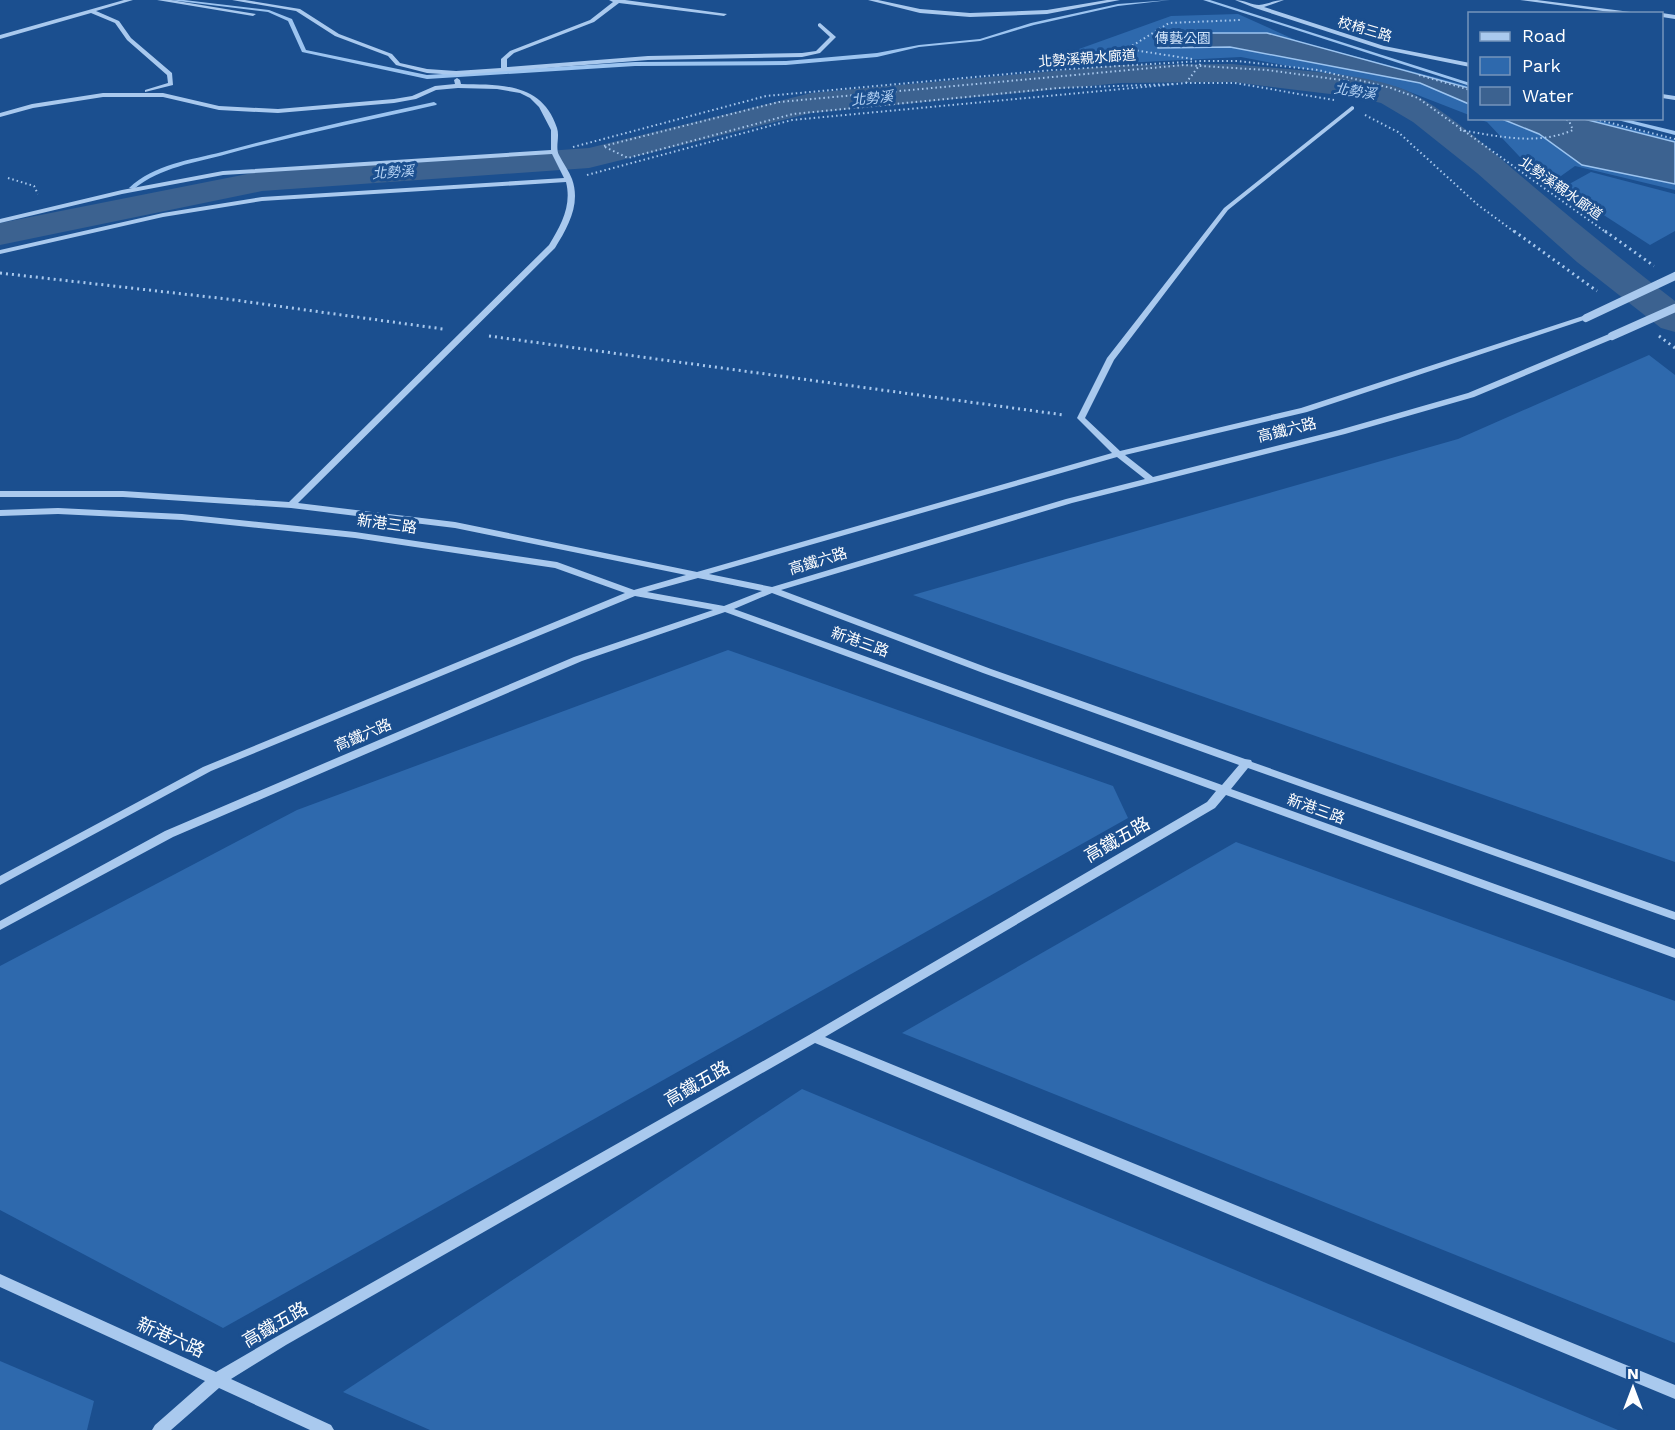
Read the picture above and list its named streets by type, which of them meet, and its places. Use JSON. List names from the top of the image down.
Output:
{
  "streets": {
    "street": [
      "校椅三路",
      "高鐵六路",
      "新港三路",
      "高鐵五路",
      "新港六路"
    ],
    "path": ["北勢溪親水廊道"]
  },
  "crossings": [
    ["高鐵六路", "新港三路"],
    ["新港三路", "高鐵五路"],
    ["高鐵五路", "新港六路"]
  ],
  "water": ["北勢溪"],
  "parks": ["傳藝公園"],
  "legend": ["Road", "Park", "Water"],
  "north": "top"
}
